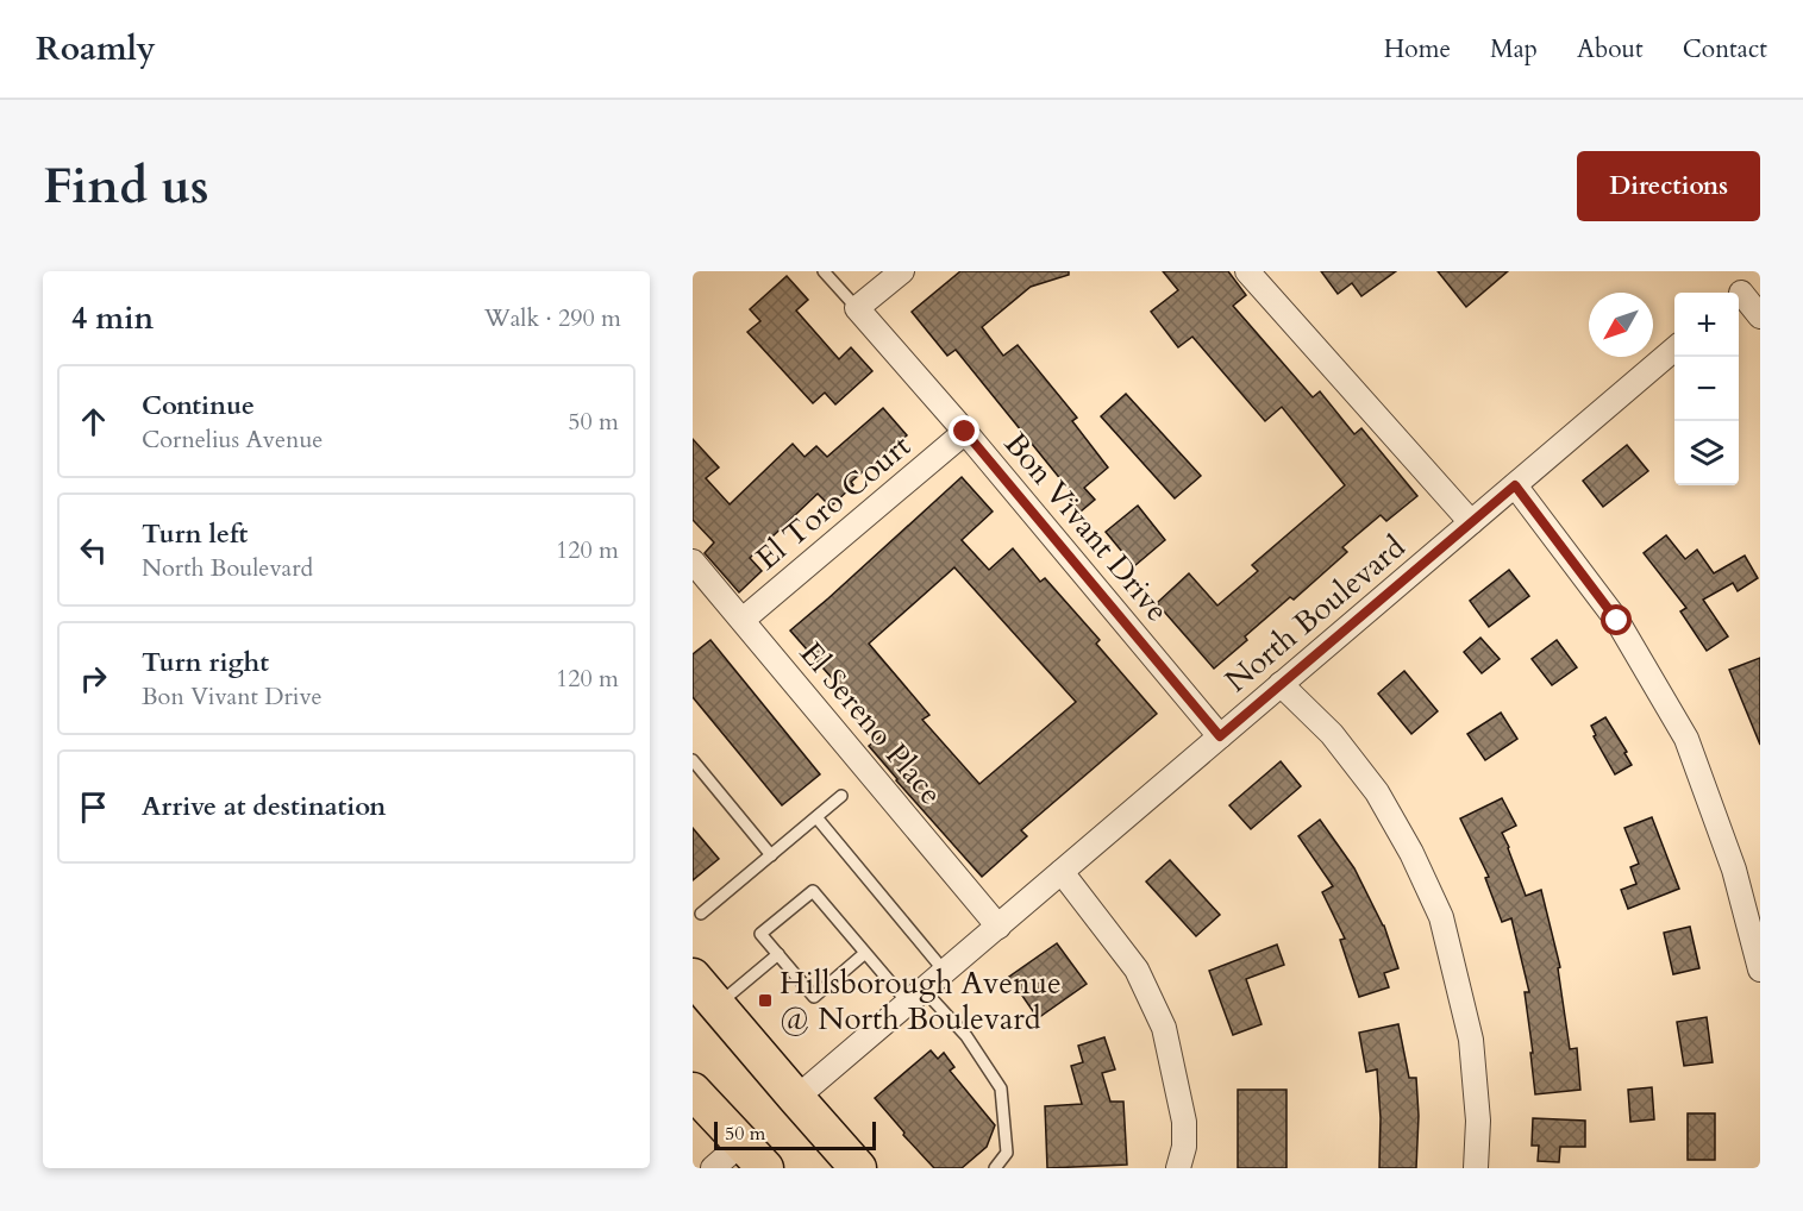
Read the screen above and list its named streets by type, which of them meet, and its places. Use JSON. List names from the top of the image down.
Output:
{
  "streets": {
    "street": [
      "El Toro Court",
      "Bon Vivant Drive",
      "North Boulevard",
      "El Sereno Place"
    ]
  },
  "crossings": [
    ["El Toro Court", "Bon Vivant Drive"],
    ["El Toro Court", "El Sereno Place"],
    ["Bon Vivant Drive", "North Boulevard"],
    ["North Boulevard", "El Sereno Place"]
  ],
  "places": {
    "transit": ["Hillsborough Avenue @ North Boulevard"]
  },
  "scale_bar": "50 m",
  "north": "bottom left",
  "page": {
    "header": "Roamly",
    "nav": [
      "Home",
      "Map",
      "About",
      "Contact"
    ],
    "buttons": "Directions",
    "title": "Find us",
    "heading": ["4 min", "Walk · 290 m"],
    "map_buttons": ["+", "−"],
    "list": [
      ["Continue", "Cornelius Avenue", "50 m"],
      ["Turn left", "North Boulevard", "120 m"],
      ["Turn right", "Bon Vivant Drive", "120 m"],
      "Arrive at destination"
    ],
    "scale": "50 m"
  }
}
